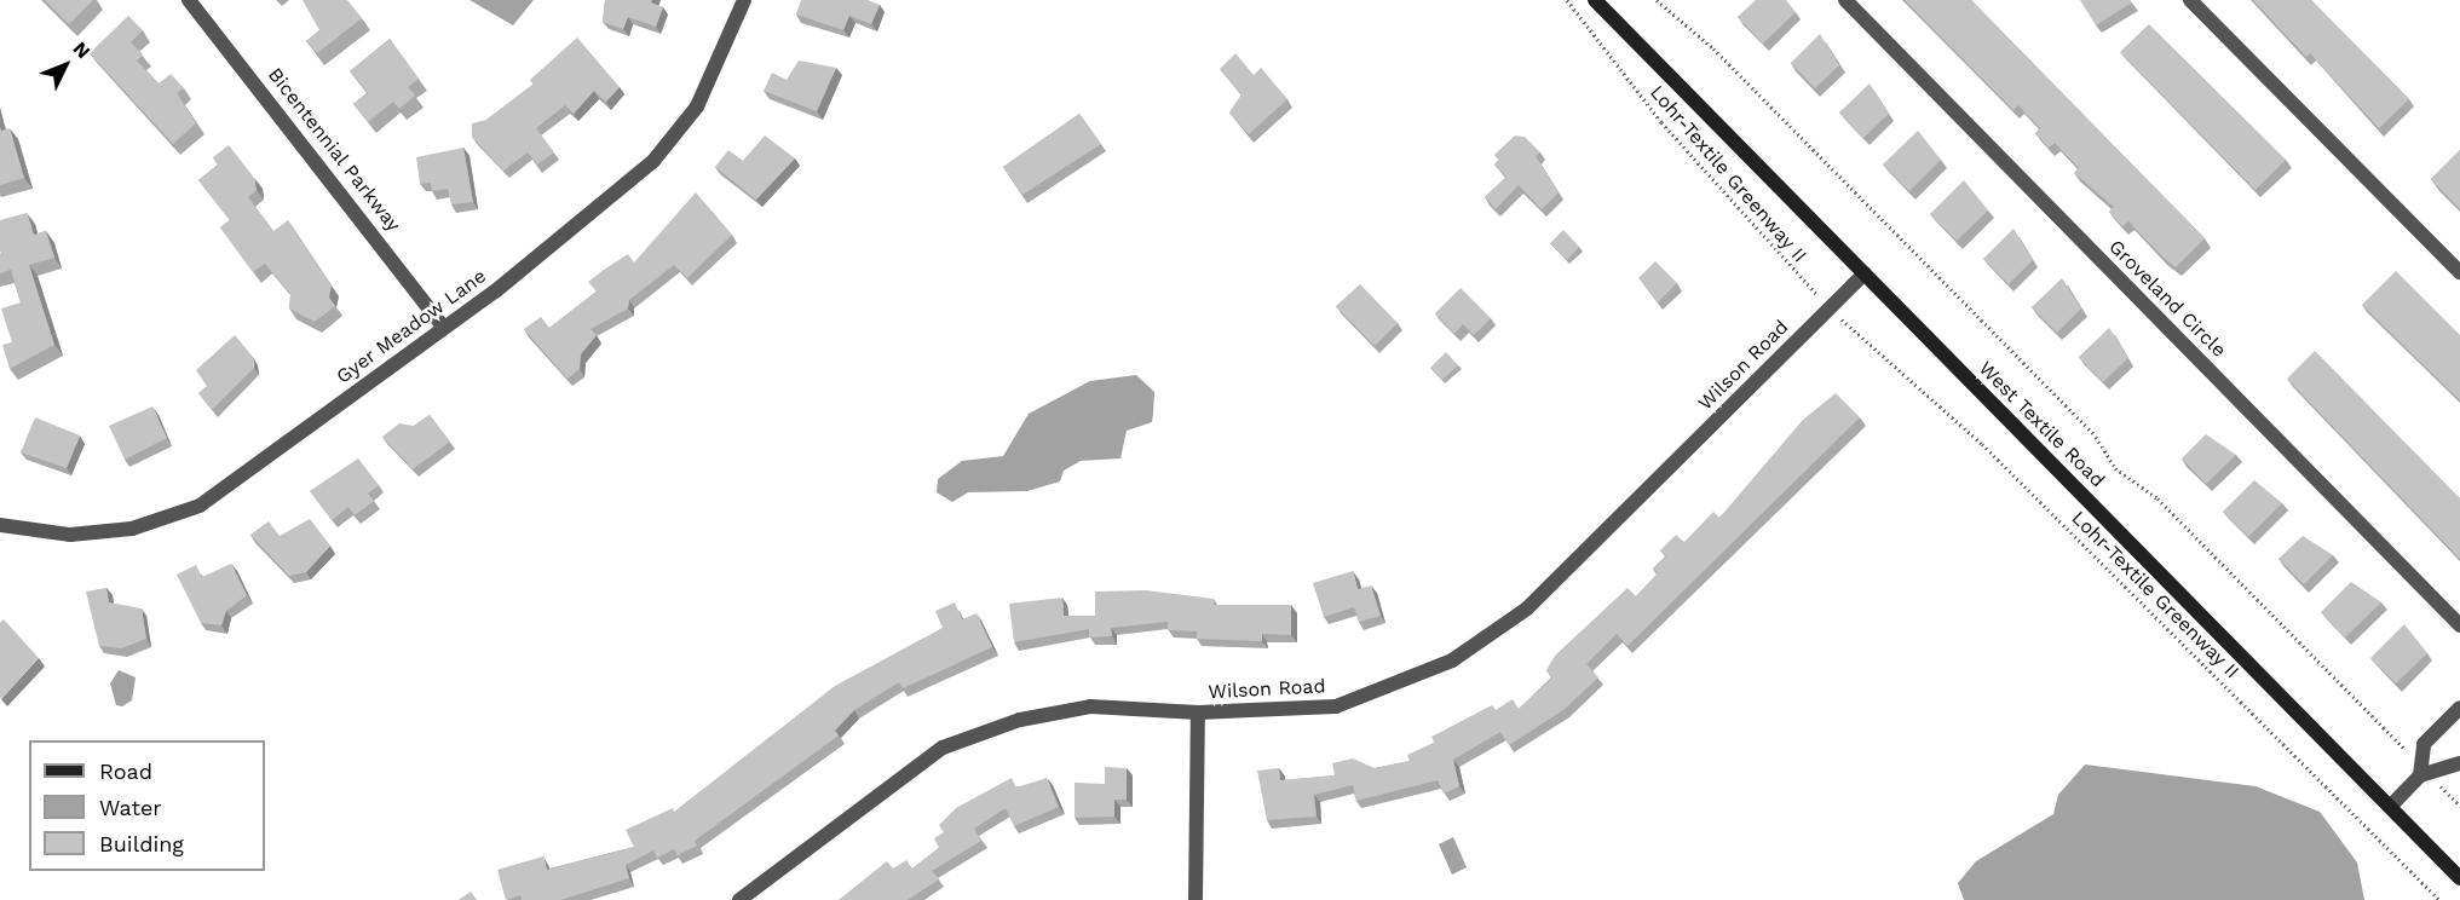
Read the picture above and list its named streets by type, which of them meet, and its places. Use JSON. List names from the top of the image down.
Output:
{
  "streets": {
    "main road": ["West Textile Road"],
    "street": [
      "Bicentennial Parkway",
      "Groveland Circle",
      "Gyer Meadow Lane",
      "Wilson Road"
    ],
    "path": ["Lohr-Textile Greenway II"]
  },
  "crossings": [
    ["Bicentennial Parkway", "Gyer Meadow Lane"],
    ["Wilson Road", "West Textile Road"]
  ],
  "legend": ["Road", "Water", "Building"],
  "north": "top right"
}
